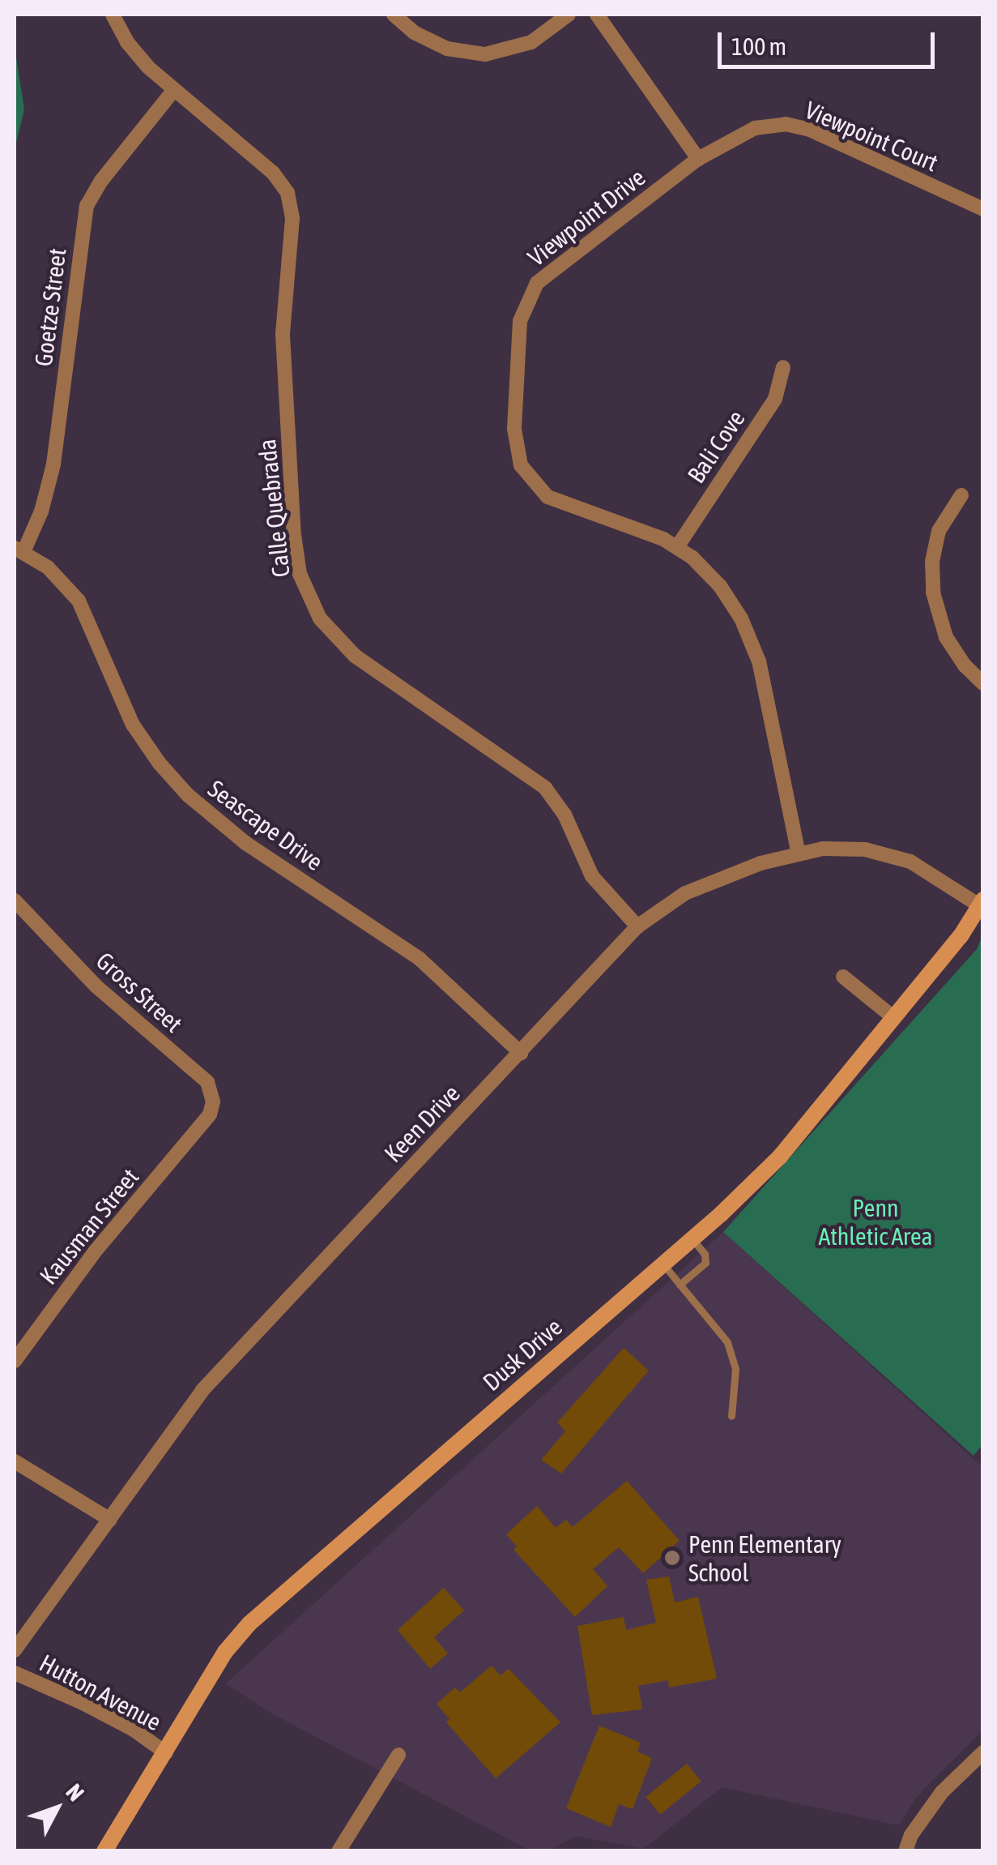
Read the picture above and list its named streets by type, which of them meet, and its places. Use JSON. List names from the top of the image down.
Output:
{
  "streets": {
    "street": [
      "Viewpoint Court",
      "Viewpoint Drive",
      "Goetze Street",
      "Bali Cove",
      "Calle Quebrada",
      "Seascape Drive",
      "Gross Street",
      "Keen Drive",
      "Kausman Street",
      "Dusk Drive",
      "Hutton Avenue"
    ]
  },
  "crossings": [
    ["Viewpoint Court", "Viewpoint Drive"],
    ["Viewpoint Drive", "Bali Cove"],
    ["Viewpoint Drive", "Keen Drive"],
    ["Goetze Street", "Calle Quebrada"],
    ["Goetze Street", "Seascape Drive"],
    ["Calle Quebrada", "Keen Drive"],
    ["Seascape Drive", "Keen Drive"],
    ["Gross Street", "Kausman Street"],
    ["Keen Drive", "Dusk Drive"],
    ["Dusk Drive", "Hutton Avenue"]
  ],
  "parks": ["Penn Athletic Area"],
  "places": ["Penn Elementary School"],
  "scale_bar": "100 m",
  "north": "top right"
}
